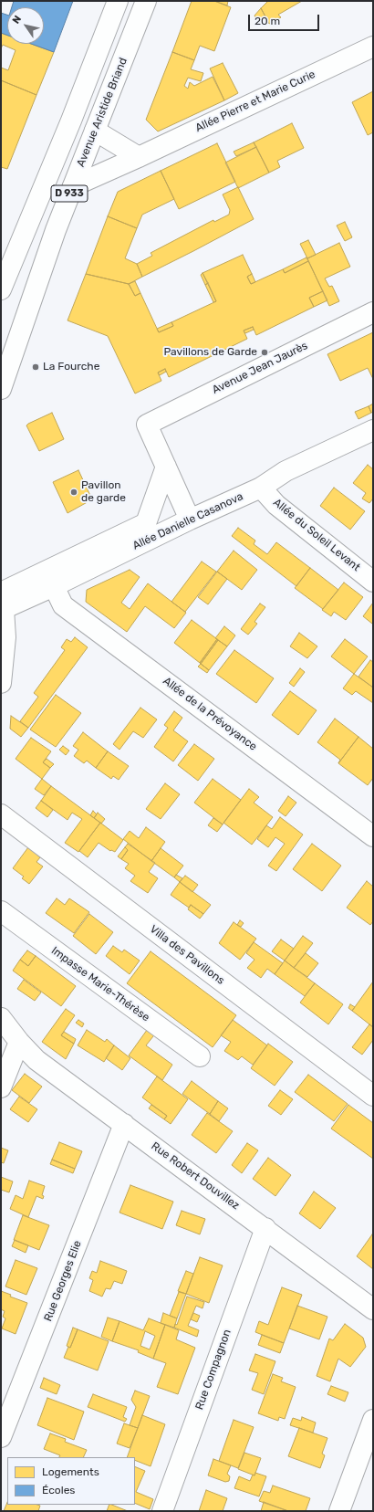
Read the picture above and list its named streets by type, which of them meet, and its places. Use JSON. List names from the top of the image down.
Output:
{
  "streets": {
    "street": [
      "Allée Pierre et Marie Curie",
      "Avenue Aristide Briand",
      "D 933",
      "Avenue Jean Jaurès",
      "Allée Danielle Casanova",
      "Allée du Soleil Levant",
      "Allée de la Prévoyance",
      "Villa des Pavillons",
      "Impasse Marie-Thérèse",
      "Rue Robert Douvillez",
      "Rue Georges Elie",
      "Rue Compagnon"
    ]
  },
  "crossings": [
    ["Allée Pierre et Marie Curie", "Avenue Aristide Briand"],
    ["Avenue Jean Jaurès", "Allée Danielle Casanova"],
    ["Allée Danielle Casanova", "Allée du Soleil Levant"],
    ["Allée Danielle Casanova", "Allée de la Prévoyance"],
    ["Rue Robert Douvillez", "Rue Georges Elie"],
    ["Rue Robert Douvillez", "Rue Compagnon"]
  ],
  "places": ["Pavillons de Garde", "La Fourche", "Pavillon de garde"],
  "legend": ["Logements", "Écoles"],
  "scale_bar": "20 m",
  "north": "top left"
}
